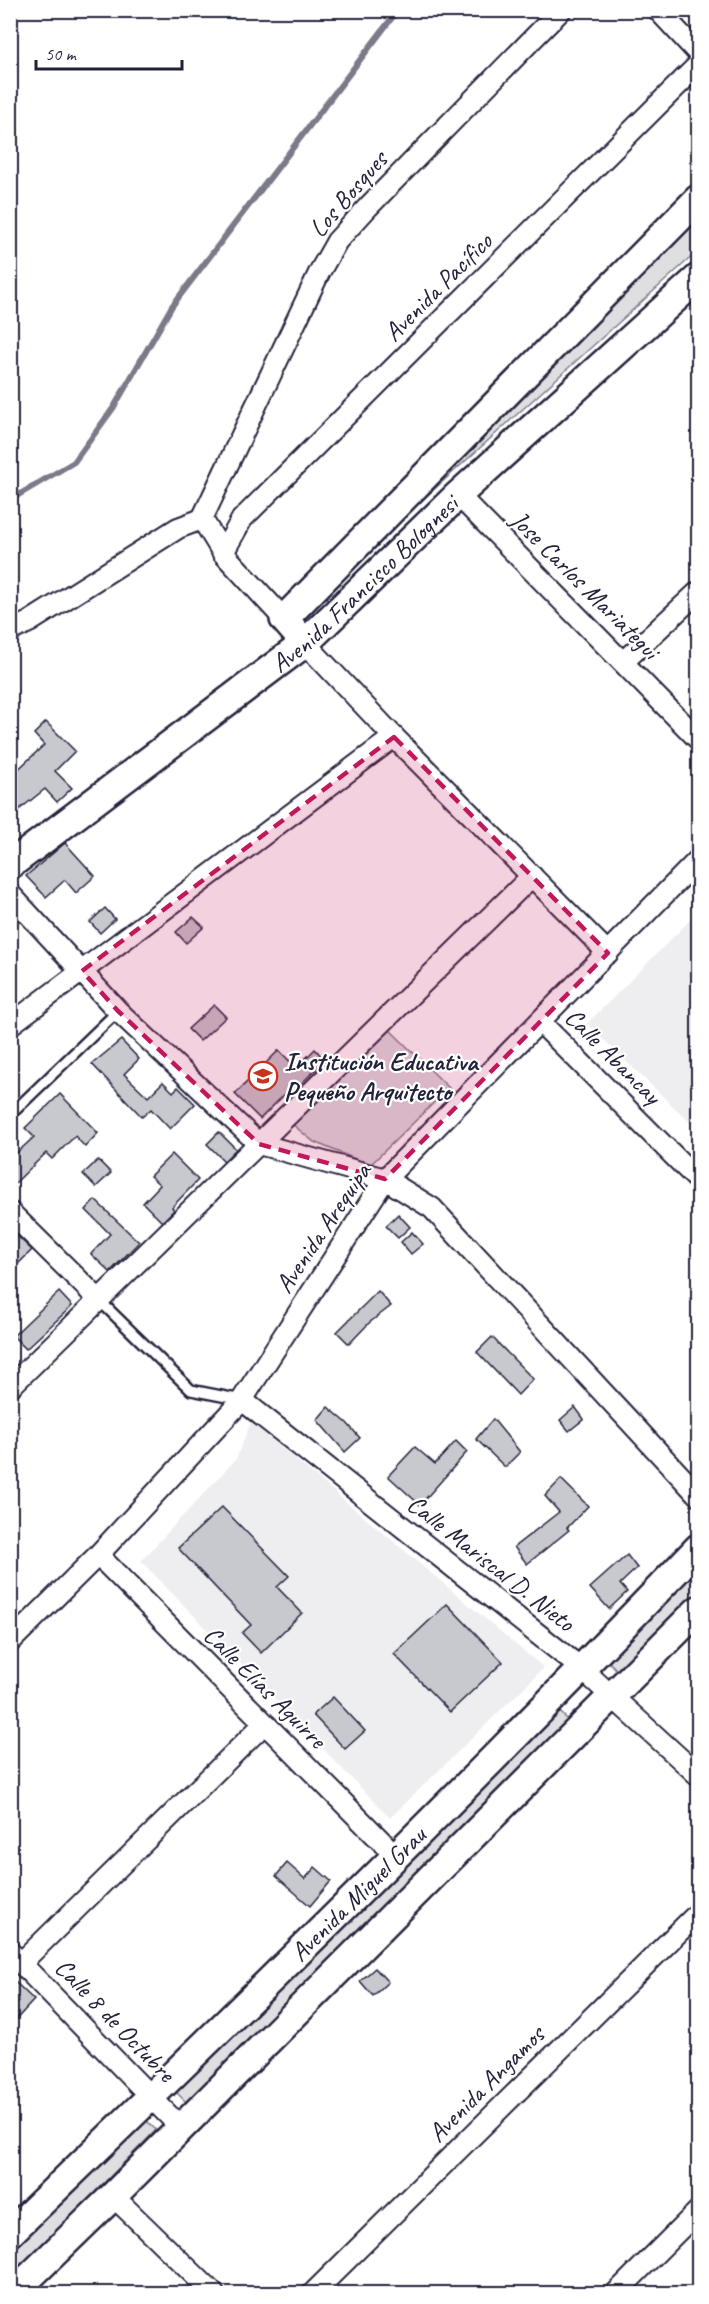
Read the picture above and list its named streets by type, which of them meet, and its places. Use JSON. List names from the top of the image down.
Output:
{
  "streets": {
    "street": [
      "Los Bosques",
      "Avenida Pacífico",
      "Avenida Francisco Bolognesi",
      "Jose Carlos Mariategui",
      "Calle Abancay",
      "Avenida Arequipa",
      "Calle Mariscal D. Nieto",
      "Calle Elías Aguirre",
      "Avenida Miguel Grau",
      "Calle 8 de Octubre",
      "Avenida Angamos"
    ]
  },
  "crossings": [
    ["Avenida Francisco Bolognesi", "Jose Carlos Mariategui"],
    ["Calle Abancay", "Avenida Arequipa"],
    ["Avenida Arequipa", "Calle Mariscal D. Nieto"],
    ["Avenida Arequipa", "Calle Elías Aguirre"],
    ["Calle Mariscal D. Nieto", "Avenida Miguel Grau"],
    ["Calle Elías Aguirre", "Avenida Miguel Grau"],
    ["Avenida Miguel Grau", "Calle 8 de Octubre"]
  ],
  "places": {
    "school or university": ["Institución Educativa Pequeño Arquitecto"]
  },
  "scale_bar": "50 m"
}
